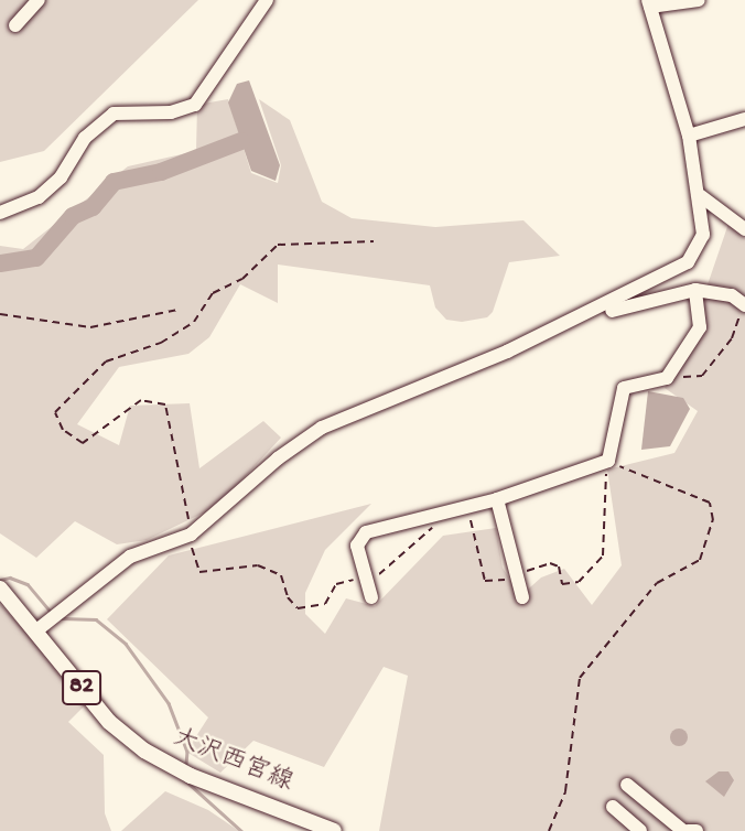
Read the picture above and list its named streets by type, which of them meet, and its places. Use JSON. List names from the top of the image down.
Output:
{
  "streets": {
    "main road": ["82", "大沢西宮線"]
  }
}
